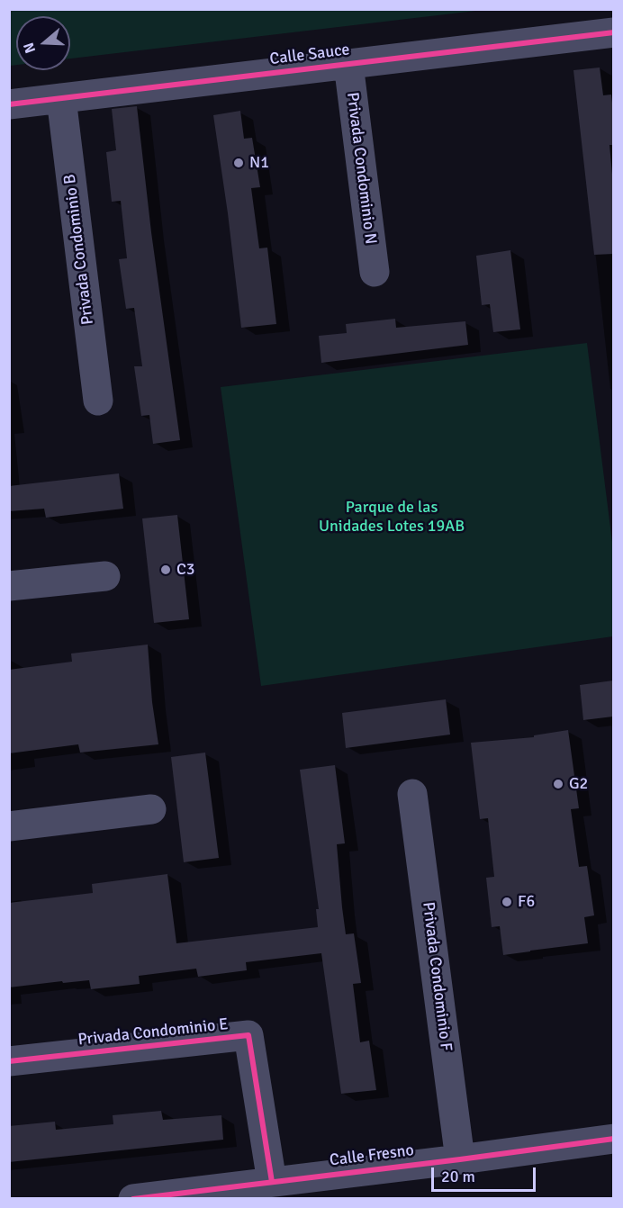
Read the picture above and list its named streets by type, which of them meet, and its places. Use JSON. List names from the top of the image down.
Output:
{
  "streets": {
    "street": [
      "Calle Sauce",
      "Privada Condominio N",
      "Privada Condominio B",
      "Privada Condominio F",
      "Privada Condominio E",
      "Calle Fresno"
    ]
  },
  "crossings": [
    ["Calle Sauce", "Privada Condominio N"],
    ["Calle Sauce", "Privada Condominio B"],
    ["Privada Condominio F", "Calle Fresno"],
    ["Privada Condominio E", "Calle Fresno"]
  ],
  "parks": ["Parque de las Unidades Lotes 19AB"],
  "places": [
    "N1",
    "C3",
    "G2",
    "F6"
  ],
  "scale_bar": "20 m",
  "north": "left"
}
